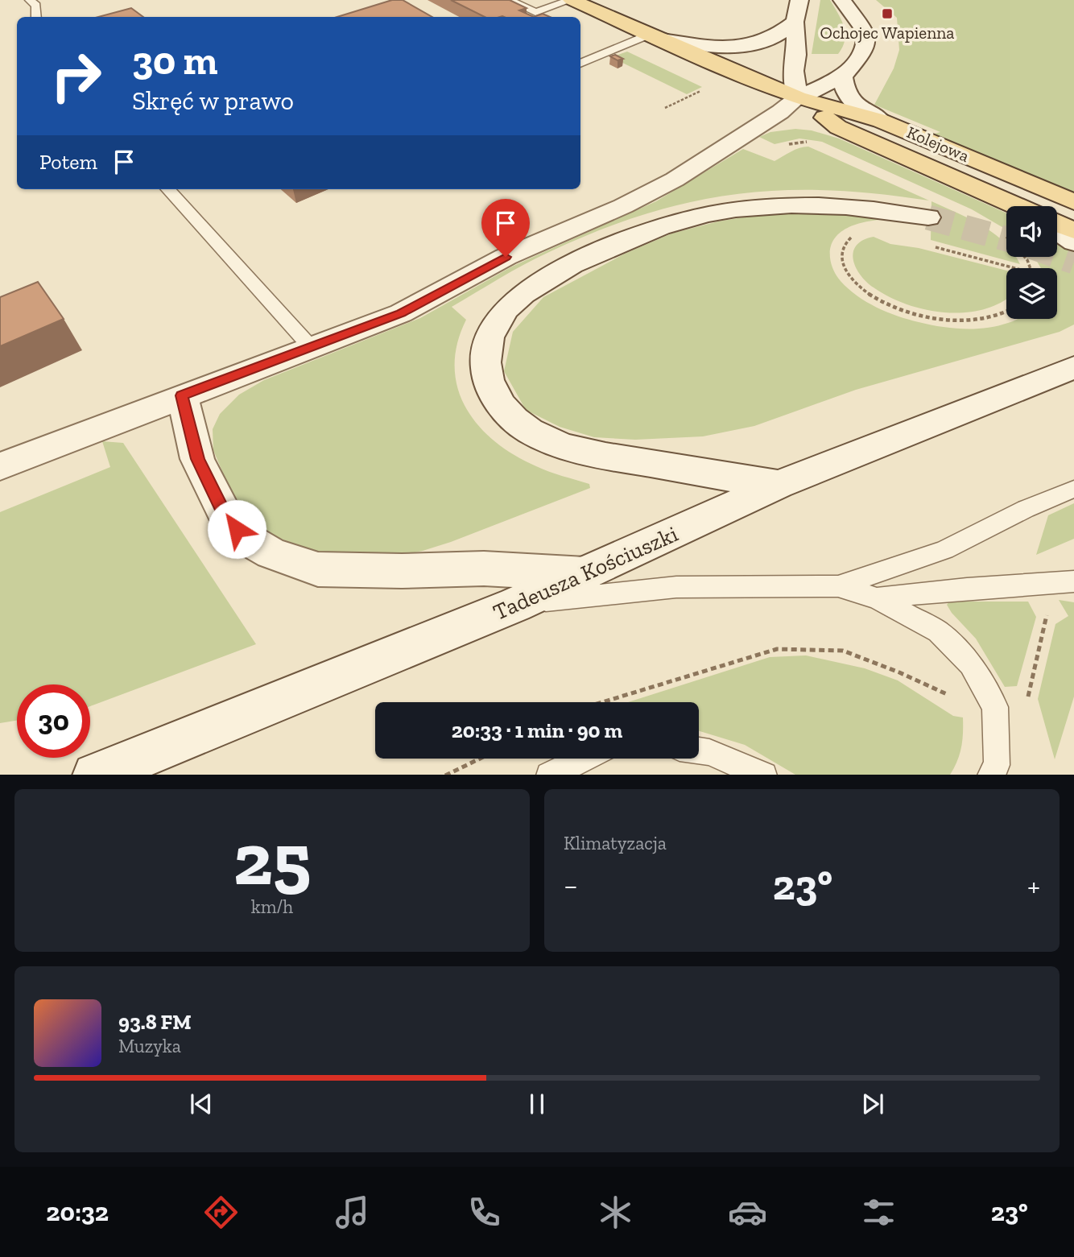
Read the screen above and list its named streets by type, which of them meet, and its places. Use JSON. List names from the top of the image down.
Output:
{
  "streets": {
    "main road": ["Kolejowa"],
    "street": ["Tadeusza Kościuszki"]
  },
  "places": {
    "transit": ["Ochojec Wapienna"]
  },
  "page": {
    "turn": ["30 m", "Skręć w prawo"],
    "then": "Potem",
    "limit": "30",
    "trip": "20:33 · 1 min · 90 m",
    "tile": [
      ["25", "km/h"],
      "Klimatyzacja"
    ],
    "heat": ["−", "23°", "+"],
    "song": ["93.8 FM", "Muzyka"],
    "tabs": ["20:32", "23°"]
  }
}
